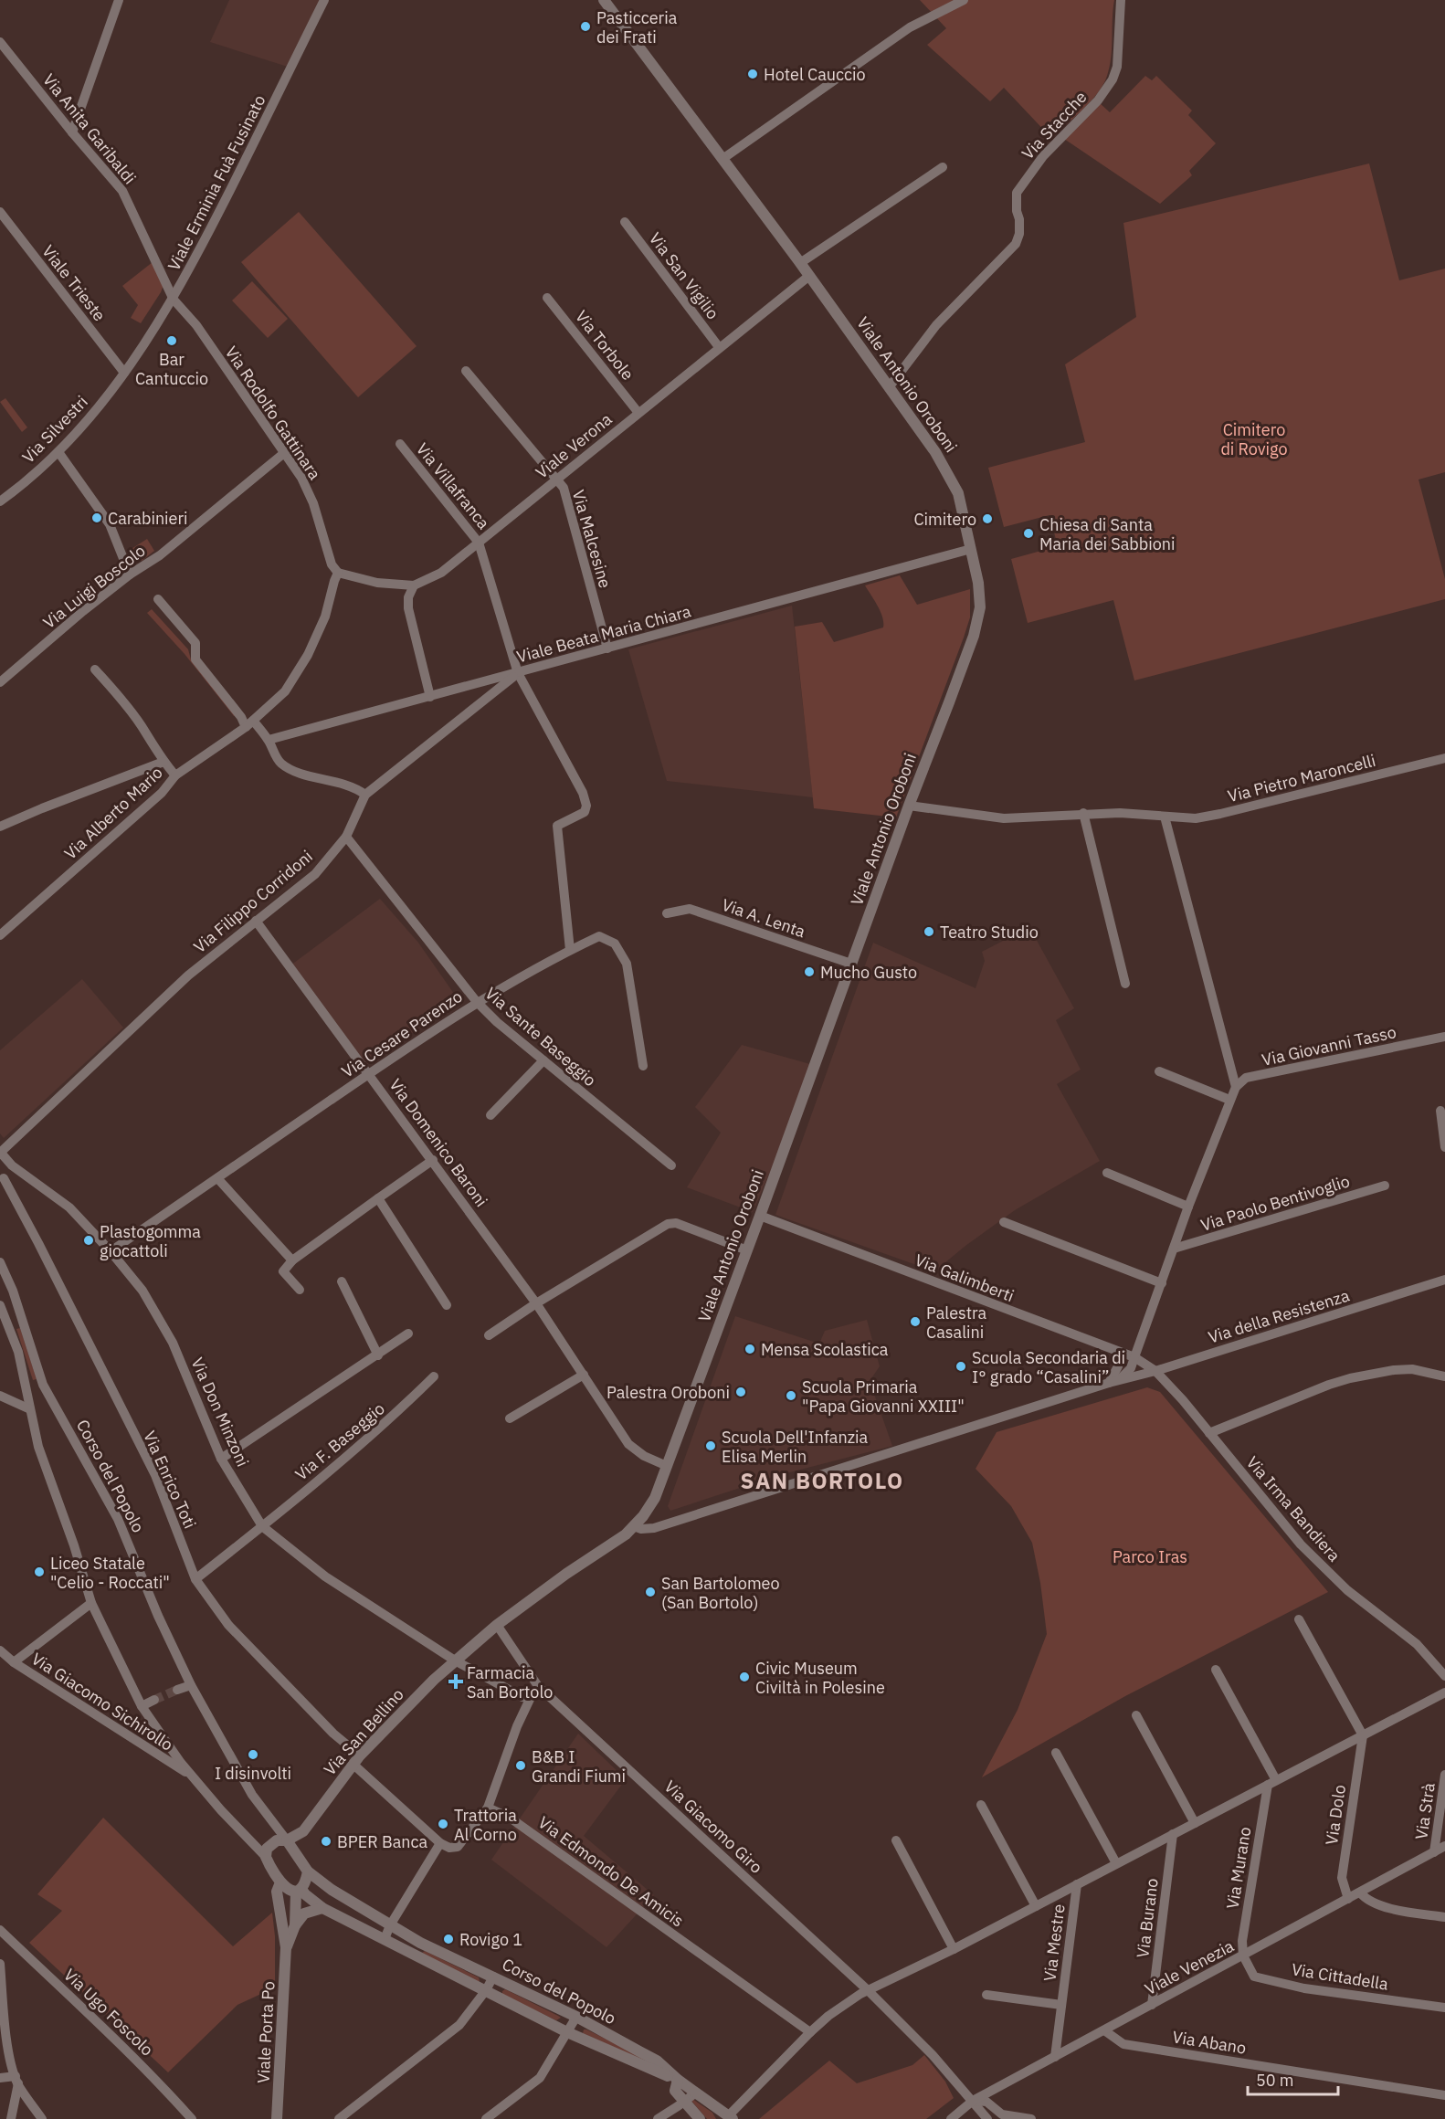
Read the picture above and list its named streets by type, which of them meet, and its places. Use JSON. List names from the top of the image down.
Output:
{
  "streets": {
    "street": [
      "Via Stacche",
      "Via Anita Garibaldi",
      "Viale Erminia Fuà Fusinato",
      "Via San Vigilio",
      "Viale Trieste",
      "Via Torbole",
      "Viale Antonio Oroboni",
      "Via Rodolfo Gattinara",
      "Via Silvestri",
      "Viale Verona",
      "Via Villafranca",
      "Via Malcesine",
      "Via Luigi Boscolo",
      "Viale Beata Maria Chiara",
      "Via Pietro Maroncelli",
      "Via Alberto Mario",
      "Via Filippo Corridoni",
      "Via A. Lenta",
      "Via Cesare Parenzo",
      "Via Sante Baseggio",
      "Via Giovanni Tasso",
      "Via Domenico Baroni",
      "Via Paolo Bentivoglio",
      "Via Galimberti",
      "Via della Resistenza",
      "Via Don Minzoni",
      "Via F. Baseggio",
      "Corso del Popolo",
      "Via Enrico Toti",
      "Via Irma Bandiera",
      "Via Giacomo Sichirollo",
      "Via San Bellino",
      "Via Strà",
      "Via Dolo",
      "Via Giacomo Giro",
      "Via Murano",
      "Via Edmondo De Amicis",
      "Via Burano",
      "Via Mestre",
      "Viale Venezia",
      "Via Cittadella",
      "Via Ugo Foscolo",
      "Viale Porta Po",
      "Via Abano"
    ]
  },
  "crossings": [
    ["Via Stacche", "Viale Antonio Oroboni"],
    ["Via Anita Garibaldi", "Viale Erminia Fuà Fusinato"],
    ["Via Anita Garibaldi", "Via Rodolfo Gattinara"],
    ["Viale Erminia Fuà Fusinato", "Viale Trieste"],
    ["Viale Erminia Fuà Fusinato", "Via Rodolfo Gattinara"],
    ["Viale Erminia Fuà Fusinato", "Via Silvestri"],
    ["Via San Vigilio", "Viale Verona"],
    ["Viale Trieste", "Via Silvestri"],
    ["Via Torbole", "Viale Verona"],
    ["Viale Antonio Oroboni", "Viale Verona"],
    ["Viale Antonio Oroboni", "Viale Beata Maria Chiara"],
    ["Viale Antonio Oroboni", "Via Pietro Maroncelli"],
    ["Viale Antonio Oroboni", "Via A. Lenta"],
    ["Viale Antonio Oroboni", "Via Domenico Baroni"],
    ["Viale Antonio Oroboni", "Via Galimberti"],
    ["Viale Antonio Oroboni", "Via della Resistenza"],
    ["Viale Antonio Oroboni", "Via Don Minzoni"],
    ["Viale Antonio Oroboni", "Via San Bellino"],
    ["Viale Antonio Oroboni", "Via Giacomo Giro"],
    ["Via Rodolfo Gattinara", "Viale Verona"],
    ["Via Rodolfo Gattinara", "Via Luigi Boscolo"],
    ["Viale Verona", "Via Villafranca"],
    ["Viale Verona", "Via Malcesine"],
    ["Via Villafranca", "Viale Beata Maria Chiara"],
    ["Via Villafranca", "Via Filippo Corridoni"],
    ["Via Villafranca", "Via Cesare Parenzo"],
    ["Via Malcesine", "Viale Beata Maria Chiara"],
    ["Viale Beata Maria Chiara", "Via Filippo Corridoni"],
    ["Via Filippo Corridoni", "Via Sante Baseggio"],
    ["Via Filippo Corridoni", "Via Domenico Baroni"],
    ["Via Filippo Corridoni", "Via Don Minzoni"],
    ["Via Cesare Parenzo", "Via Sante Baseggio"],
    ["Via Cesare Parenzo", "Via Domenico Baroni"],
    ["Via Cesare Parenzo", "Via Don Minzoni"],
    ["Via Galimberti", "Via della Resistenza"],
    ["Via Galimberti", "Via Irma Bandiera"],
    ["Via della Resistenza", "Via Irma Bandiera"],
    ["Via Don Minzoni", "Via F. Baseggio"],
    ["Via Don Minzoni", "Via San Bellino"],
    ["Via F. Baseggio", "Via Enrico Toti"],
    ["Corso del Popolo", "Via San Bellino"],
    ["Corso del Popolo", "Viale Porta Po"],
    ["Via Enrico Toti", "Via San Bellino"],
    ["Via Strà", "Viale Venezia"],
    ["Via Dolo", "Viale Venezia"],
    ["Via Giacomo Giro", "Viale Venezia"],
    ["Via Murano", "Viale Venezia"],
    ["Via Murano", "Via Cittadella"],
    ["Via Burano", "Viale Venezia"],
    ["Via Mestre", "Viale Venezia"],
    ["Viale Venezia", "Via Cittadella"],
    ["Viale Venezia", "Via Abano"]
  ],
  "districts": ["SAN BORTOLO"],
  "parks": ["Cimitero di Rovigo", "Parco Iras"],
  "places": {
    "other": [
      "Pasticceria dei Frati",
      "Hotel Cauccio",
      "Bar Cantuccio",
      "Carabinieri",
      "Cimitero",
      "Chiesa di Santa Maria dei Sabbioni",
      "Teatro Studio",
      "Mucho Gusto",
      "Plastogomma giocattoli",
      "Palestra Casalini",
      "Mensa Scolastica",
      "Scuola Secondaria di I° grado “Casalini”",
      "Palestra Oroboni",
      "Scuola Primaria \"Papa Giovanni XXIII\"",
      "Scuola Dell'Infanzia Elisa Merlin",
      "Liceo Statale \"Celio - Roccati\"",
      "San Bartolomeo (San Bortolo)",
      "Civic Museum Civiltà in Polesine",
      "I disinvolti",
      "B&B I Grandi Fiumi",
      "Trattoria Al Corno",
      "BPER Banca",
      "Rovigo 1"
    ],
    "health": ["Farmacia San Bortolo"]
  },
  "scale_bar": "50 m"
}
